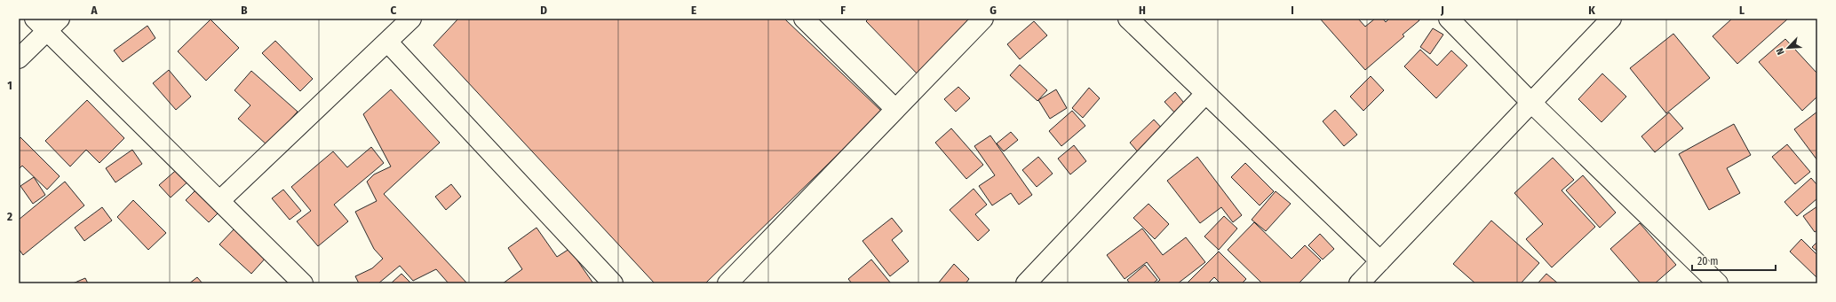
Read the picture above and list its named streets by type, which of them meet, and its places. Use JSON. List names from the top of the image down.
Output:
{
  "scale_bar": "20 m",
  "north": "bottom left",
  "grid": {
    "columns": [
      "A",
      "B",
      "C",
      "D",
      "E",
      "F",
      "G",
      "H",
      "I",
      "J",
      "K",
      "L"
    ],
    "rows": ["1", "2"]
  }
}
